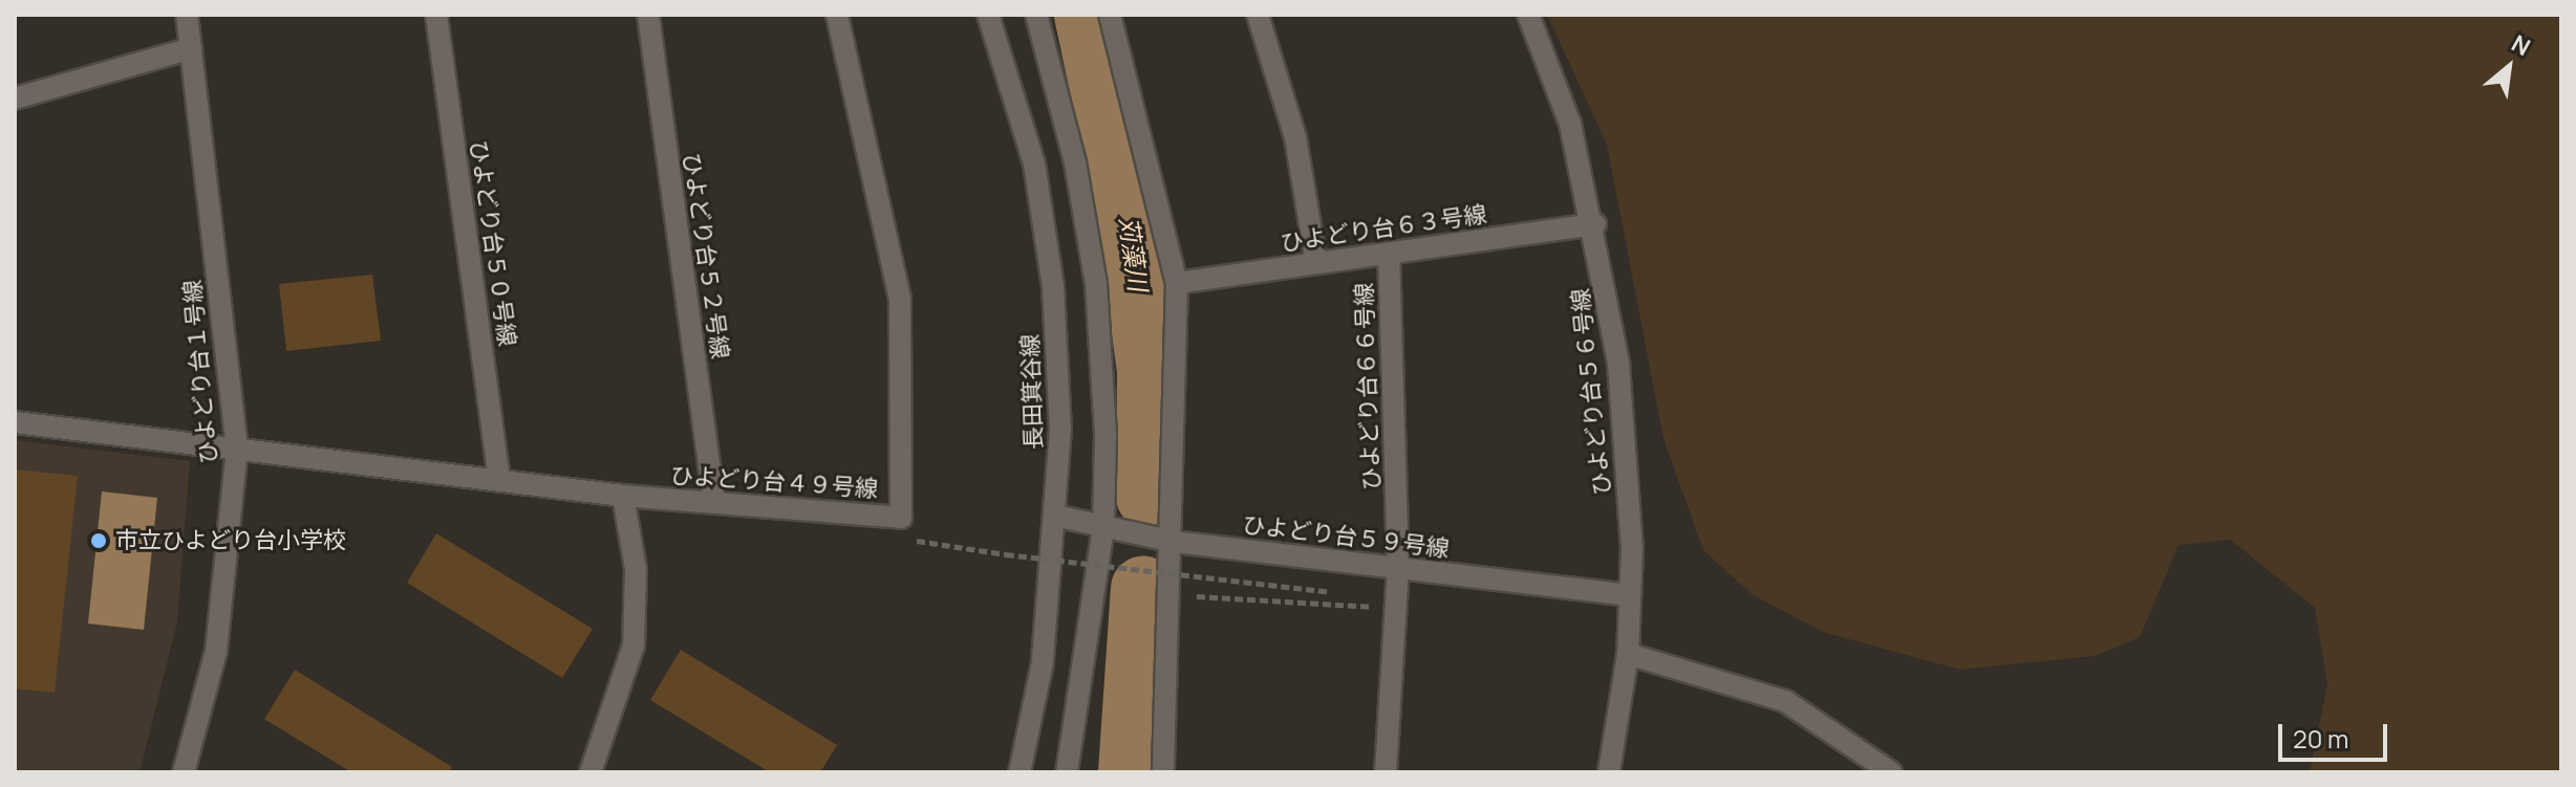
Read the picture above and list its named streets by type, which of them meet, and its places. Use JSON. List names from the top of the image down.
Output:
{
  "streets": {
    "street": [
      "ひよどり台６３号線",
      "ひよどり台５０号線",
      "ひよどり台５２号線",
      "ひよどり台１号線",
      "ひよどり台６６号線",
      "長田箕谷線",
      "ひよどり台５６号線",
      "ひよどり台４９号線",
      "ひよどり台５９号線"
    ]
  },
  "crossings": [
    ["ひよどり台６３号線", "ひよどり台６６号線"],
    ["ひよどり台６３号線", "ひよどり台５６号線"],
    ["ひよどり台５０号線", "ひよどり台４９号線"],
    ["ひよどり台５２号線", "ひよどり台４９号線"],
    ["ひよどり台１号線", "ひよどり台４９号線"],
    ["ひよどり台６６号線", "ひよどり台５９号線"],
    ["長田箕谷線", "ひよどり台５９号線"],
    ["ひよどり台５６号線", "ひよどり台５９号線"]
  ],
  "water": ["苅藻川"],
  "places": ["市立ひよどり台小学校"],
  "scale_bar": "20 m",
  "north": "top right"
}
